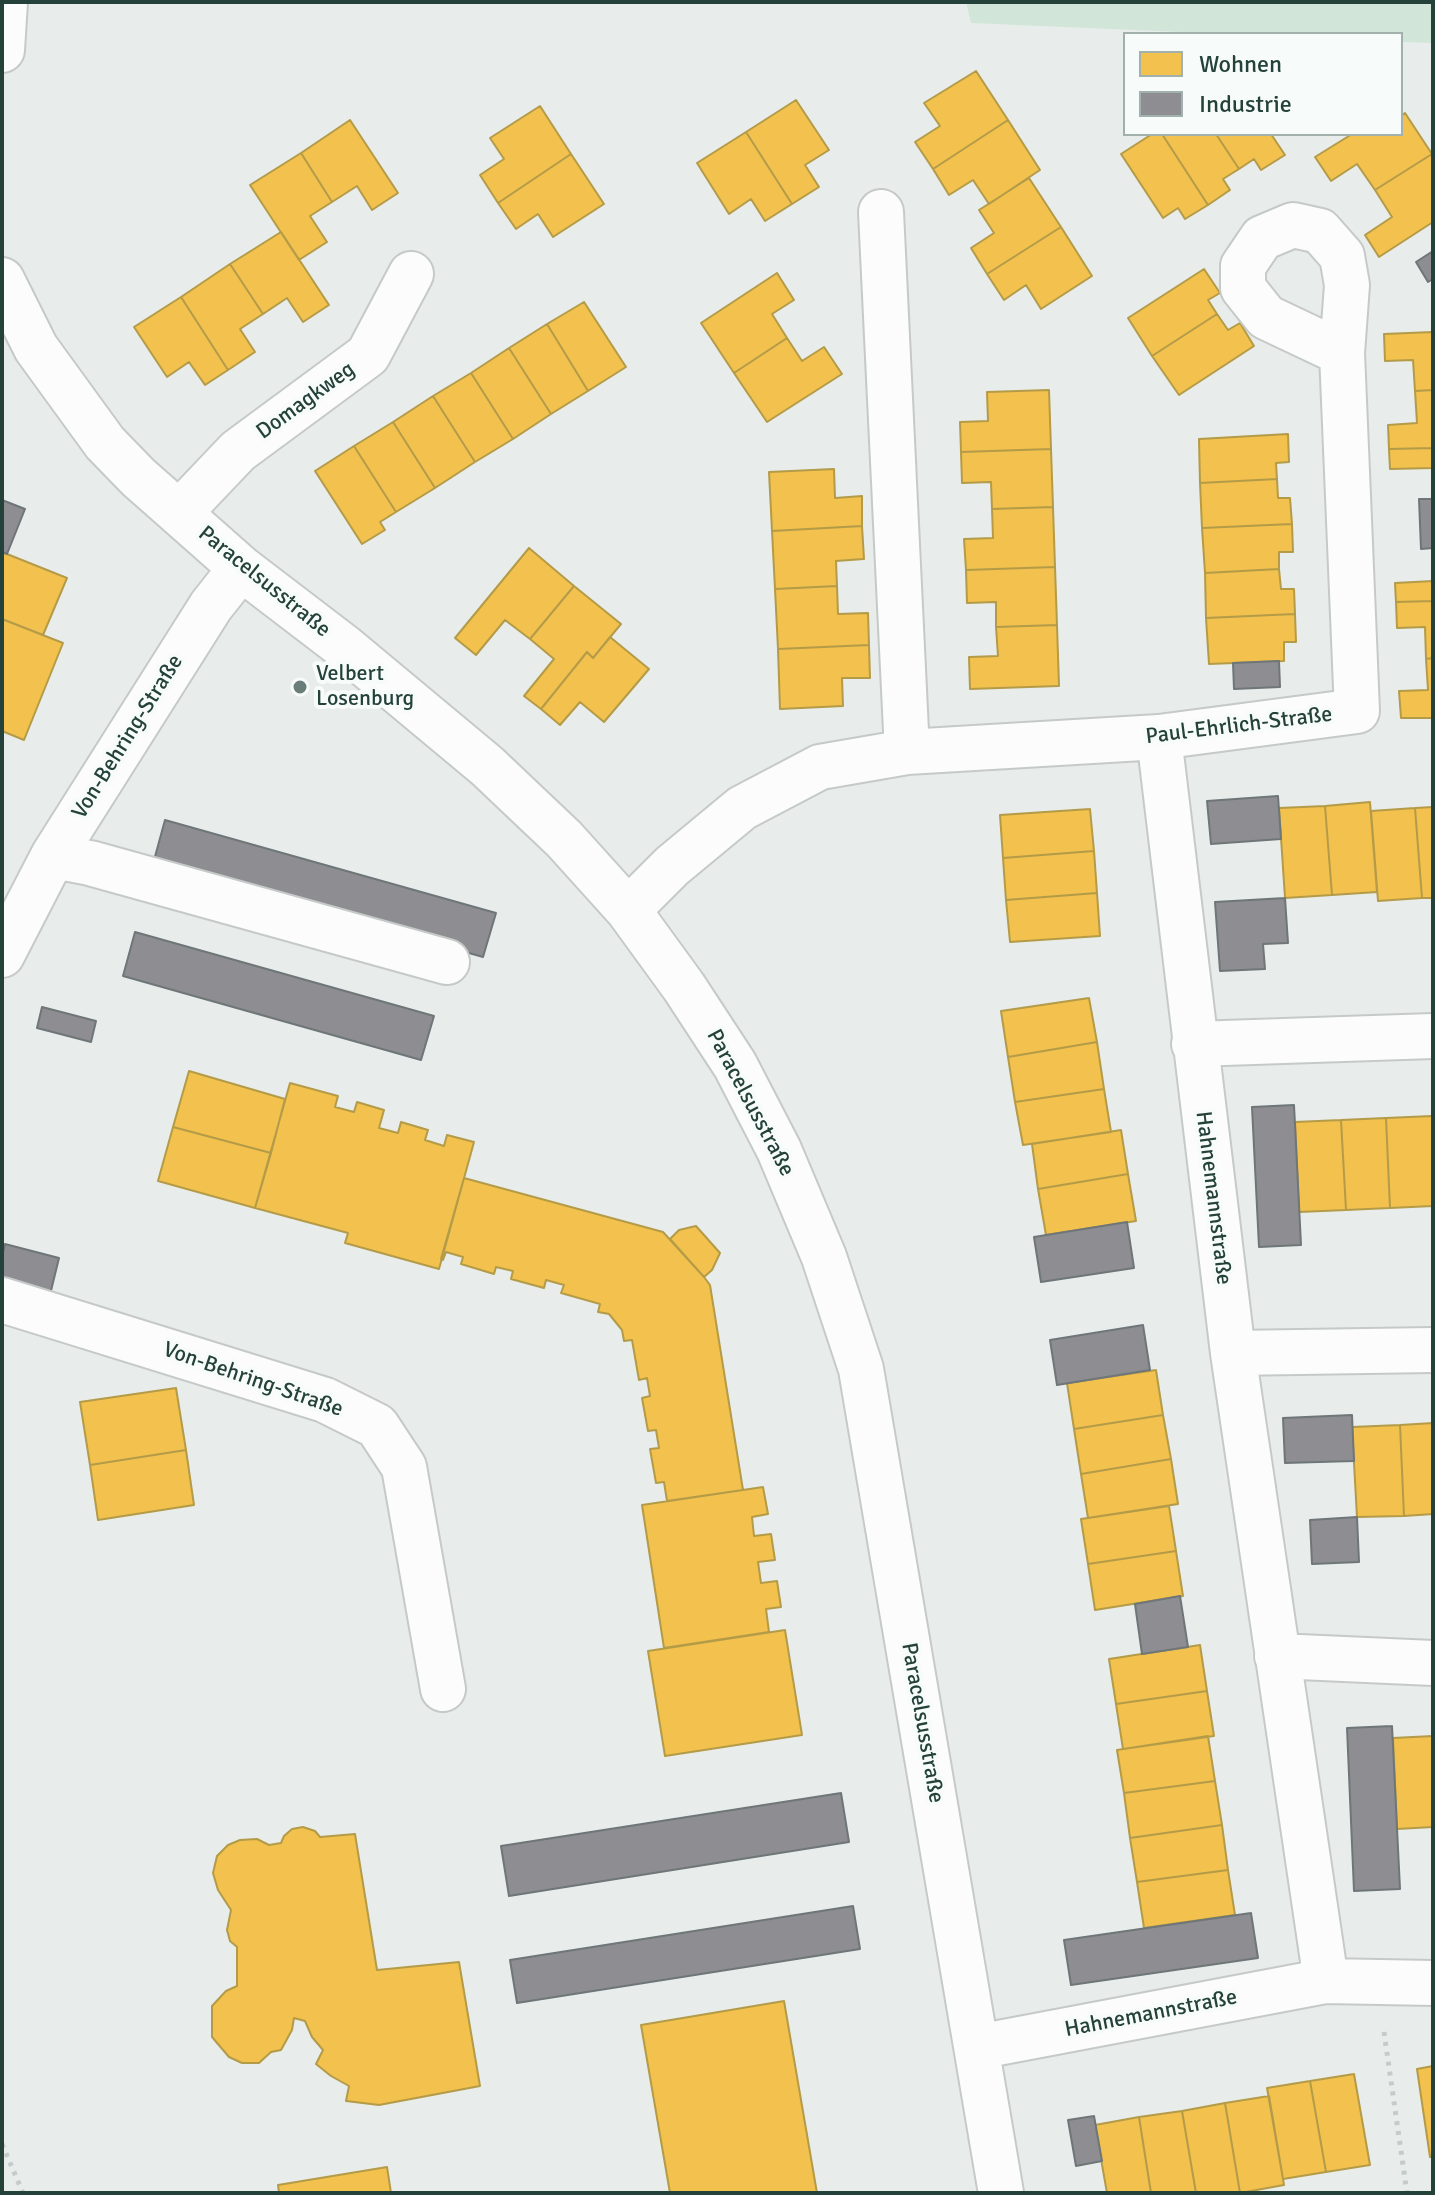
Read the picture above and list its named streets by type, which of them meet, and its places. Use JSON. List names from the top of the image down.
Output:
{
  "streets": {
    "street": [
      "Domagkweg",
      "Paracelsusstraße",
      "Paul-Ehrlich-Straße",
      "Von-Behring-Straße",
      "Hahnemannstraße"
    ]
  },
  "crossings": [
    ["Domagkweg", "Paracelsusstraße"],
    ["Paracelsusstraße", "Paul-Ehrlich-Straße"],
    ["Paracelsusstraße", "Von-Behring-Straße"],
    ["Paracelsusstraße", "Hahnemannstraße"],
    ["Paul-Ehrlich-Straße", "Hahnemannstraße"]
  ],
  "places": ["Velbert Losenburg"],
  "legend": ["Wohnen", "Industrie"]
}
